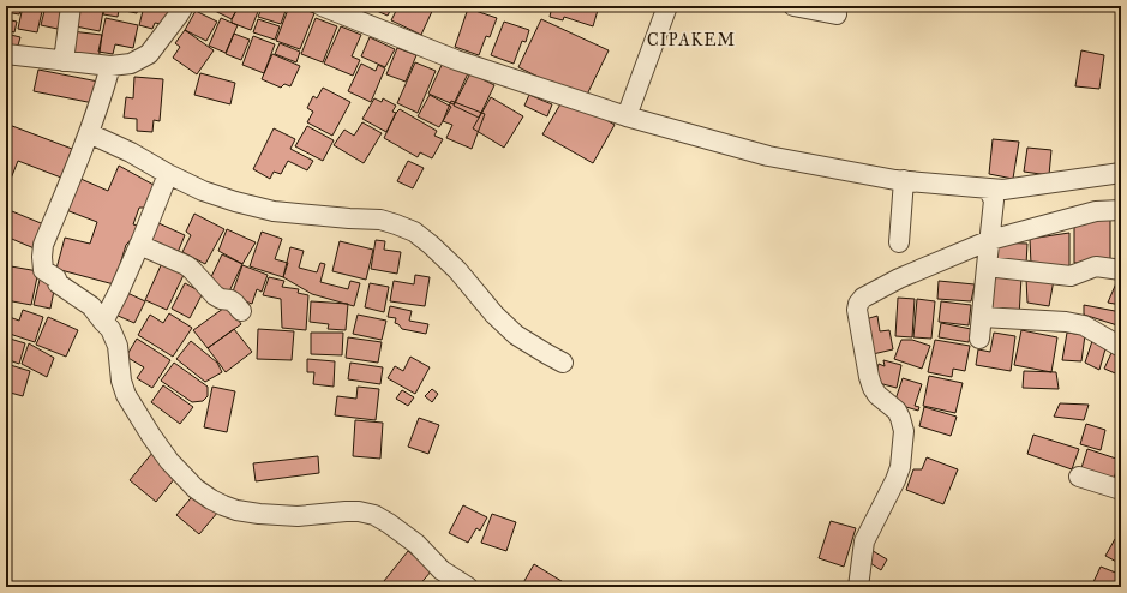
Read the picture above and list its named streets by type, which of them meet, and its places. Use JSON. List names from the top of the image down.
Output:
{
  "districts": ["CIPAKEM"]
}
